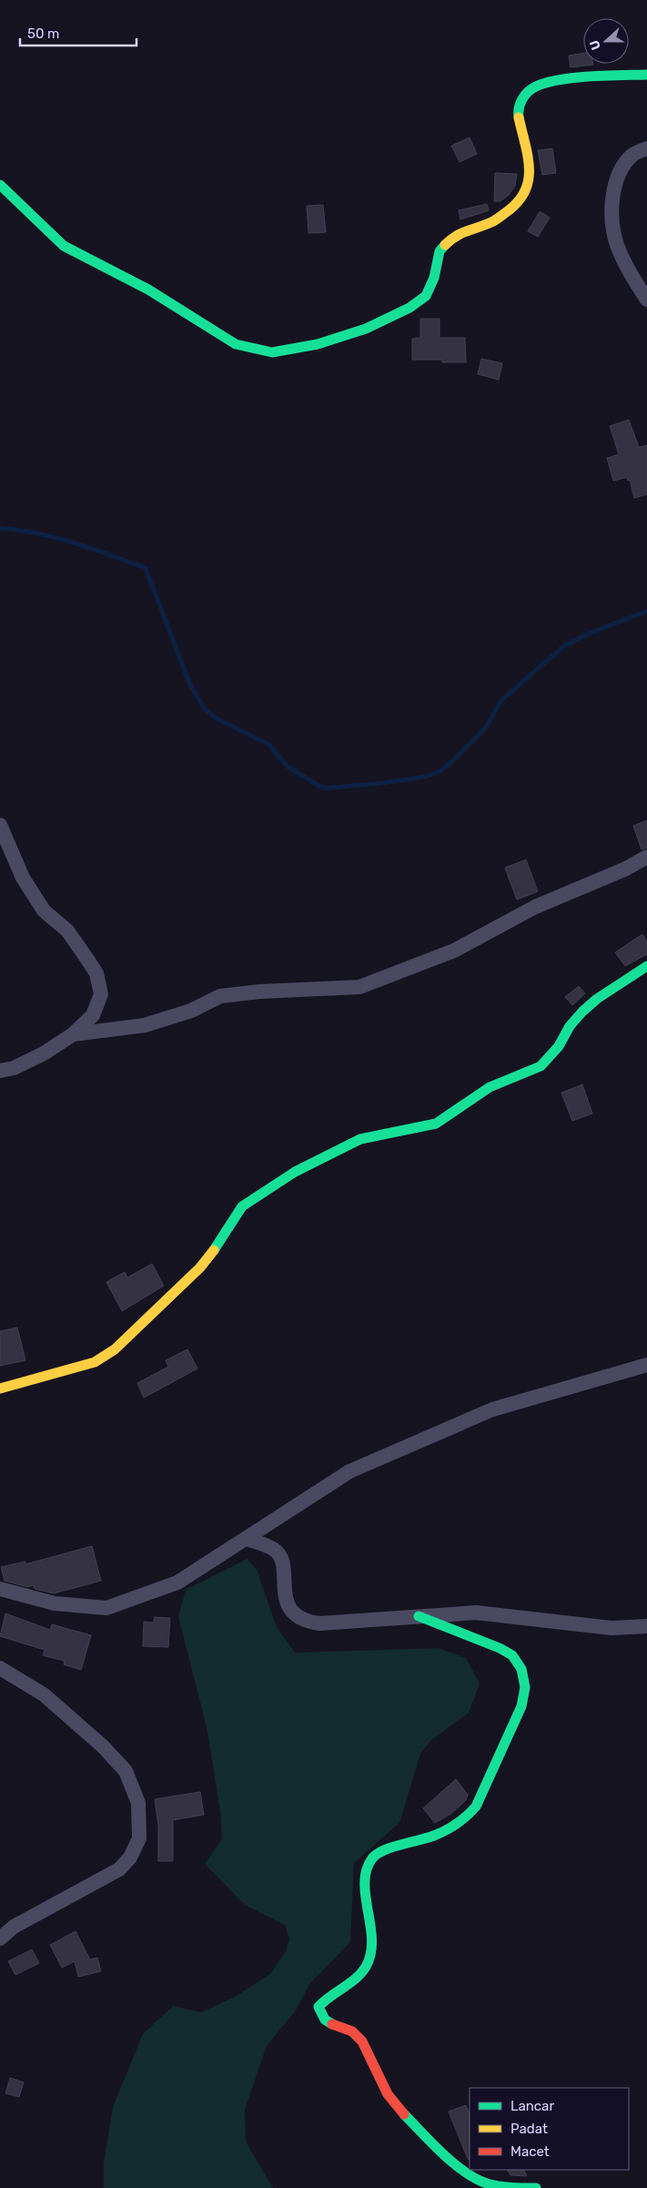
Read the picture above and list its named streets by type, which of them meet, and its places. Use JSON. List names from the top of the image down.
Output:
{
  "legend": ["Lancar", "Padat", "Macet"],
  "scale_bar": "50 m",
  "north": "left"
}
